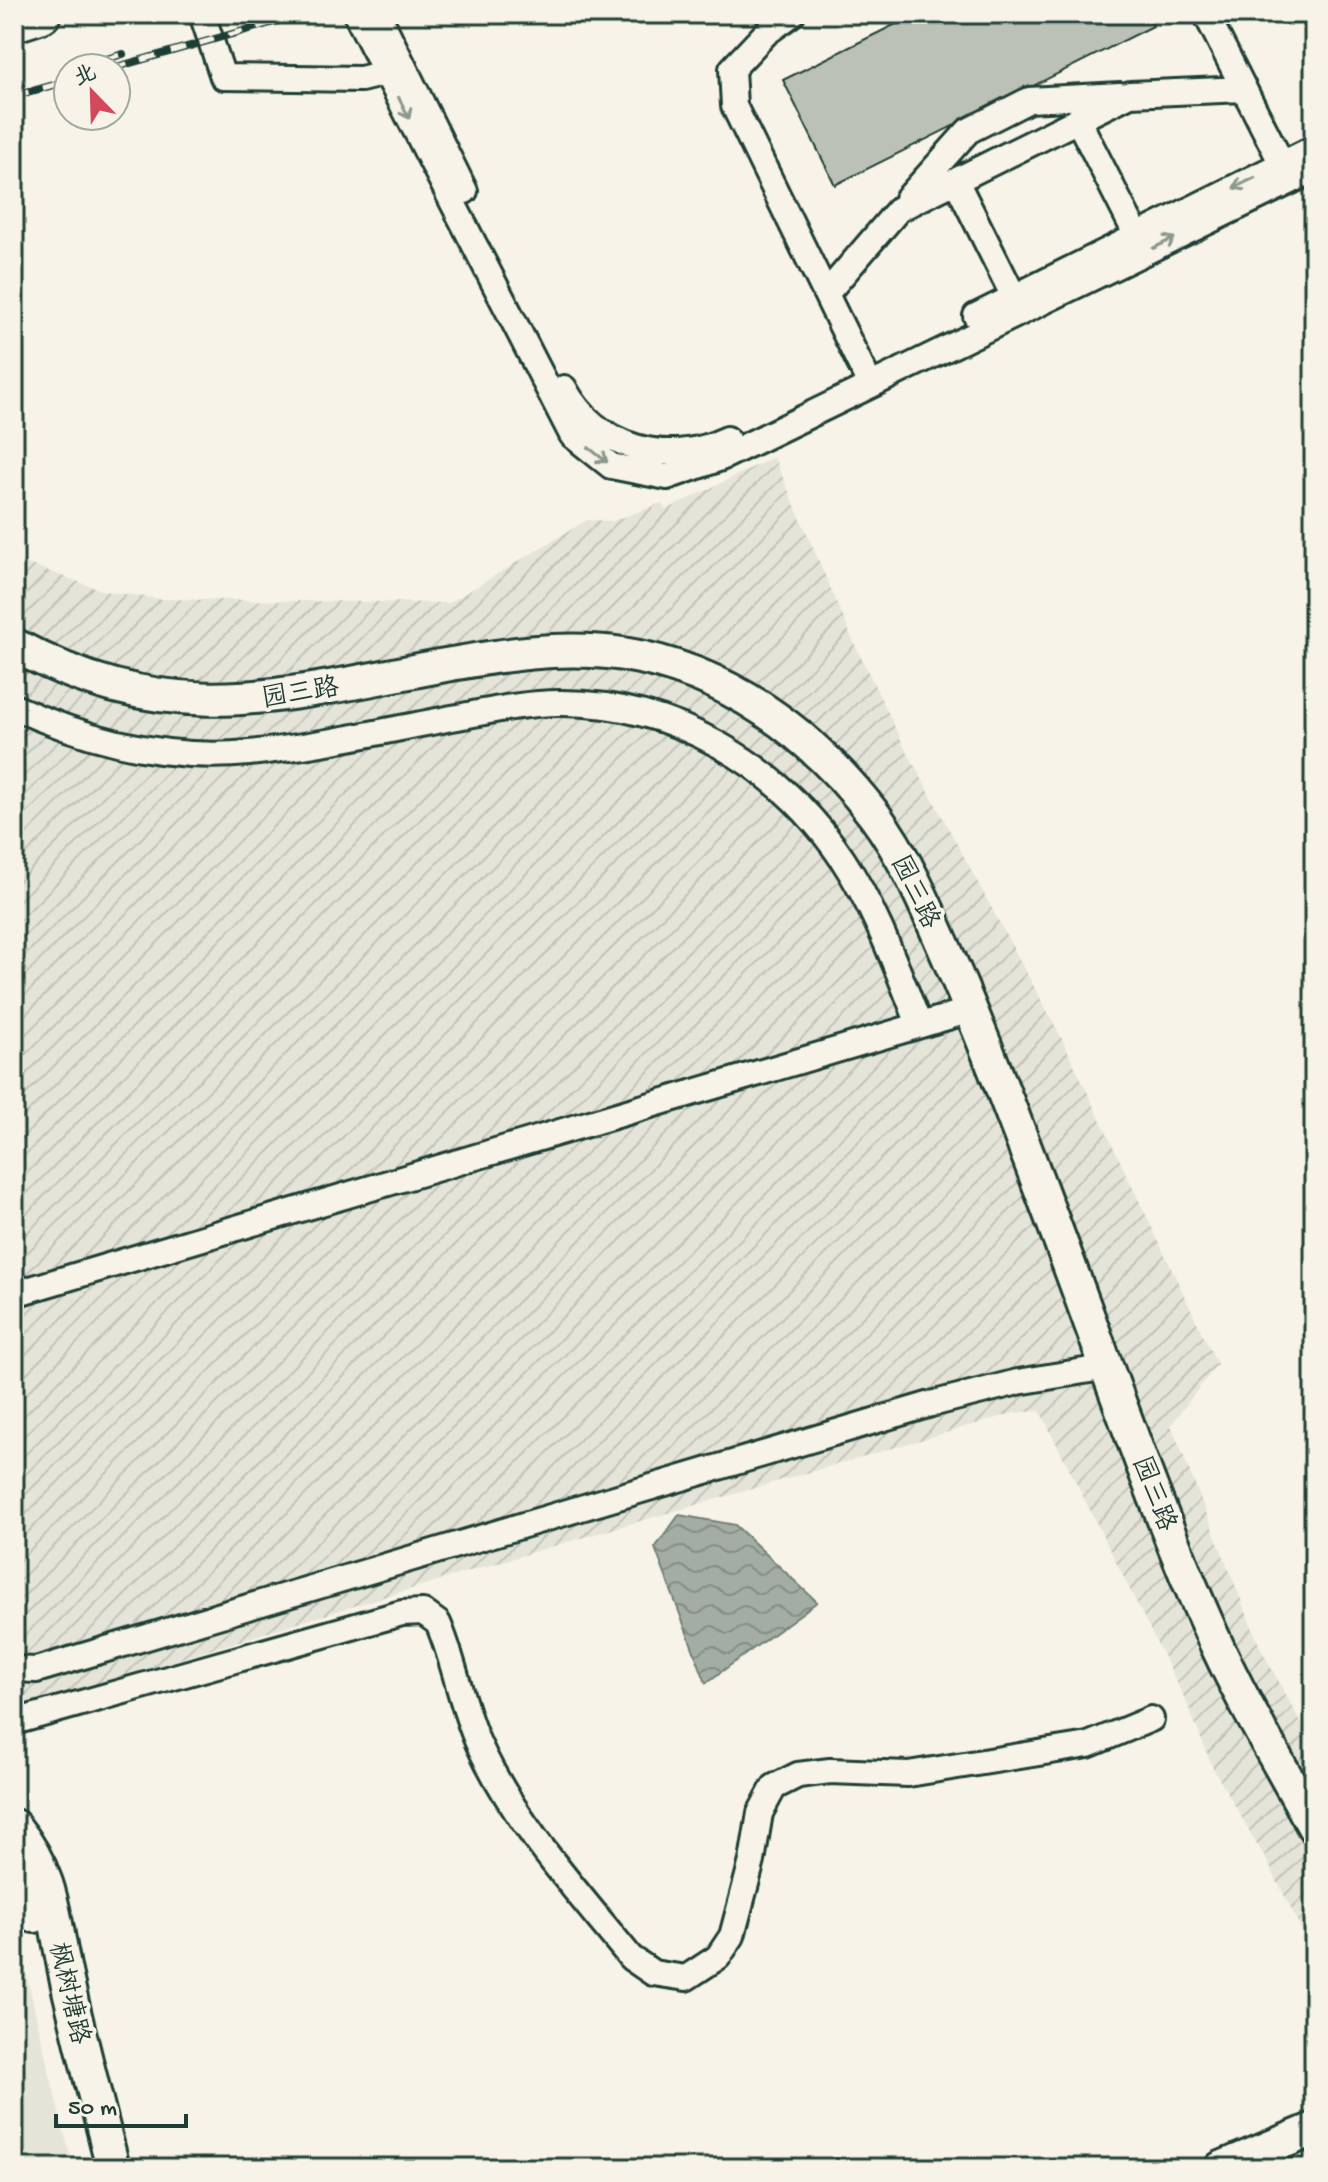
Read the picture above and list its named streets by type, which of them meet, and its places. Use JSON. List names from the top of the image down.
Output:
{
  "streets": {
    "main road": ["园三路", "枫树塘路"]
  },
  "scale_bar": "50 m",
  "north": "top left"
}
